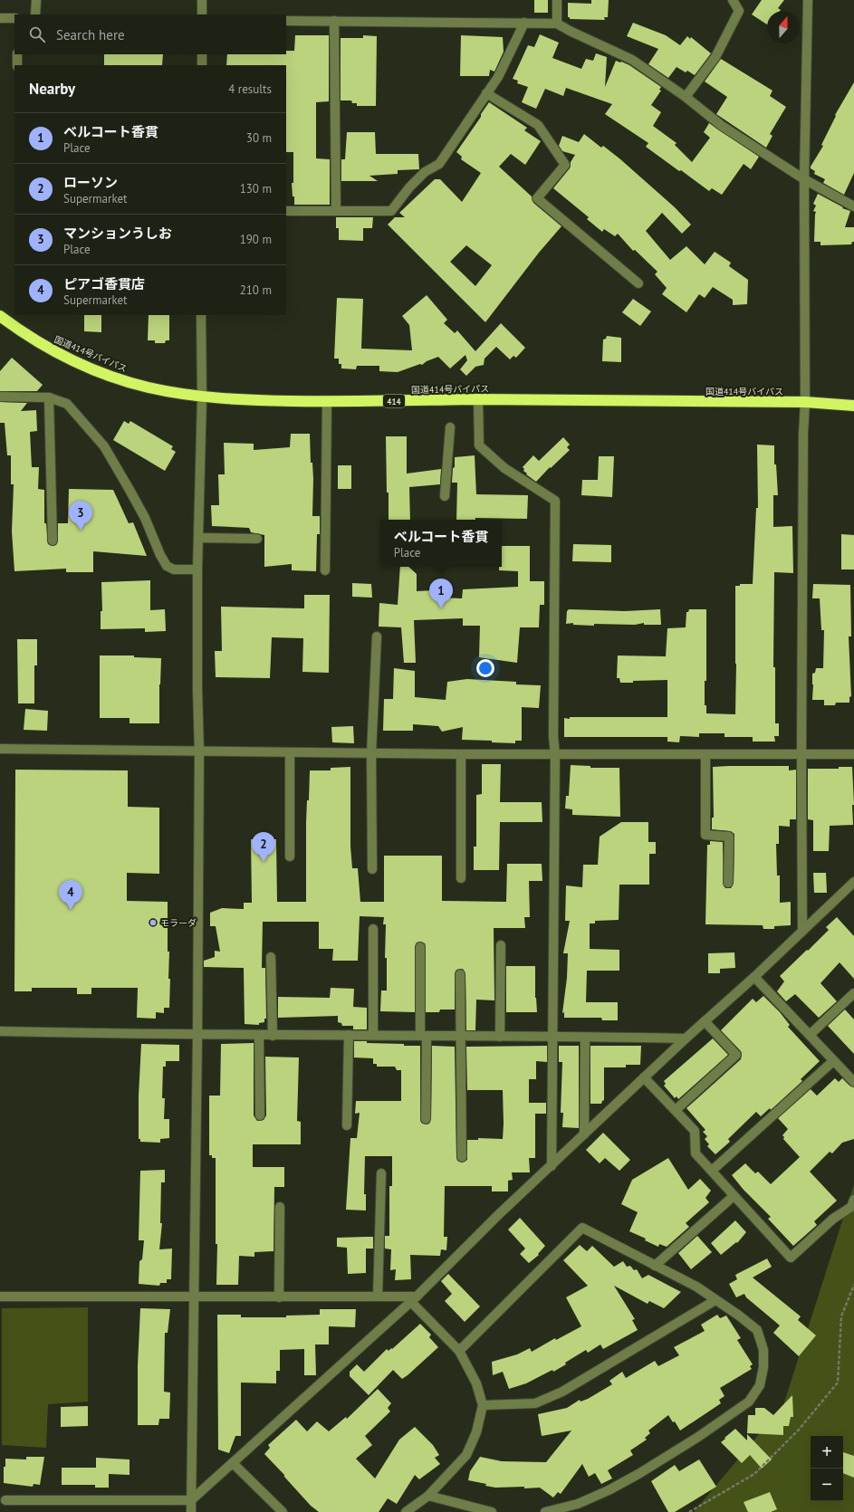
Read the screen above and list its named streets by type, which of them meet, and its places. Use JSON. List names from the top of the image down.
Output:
{
  "streets": {
    "highway": ["国道414号バイパス", "414"]
  },
  "places": ["モラーダ"],
  "north": "top",
  "page": {
    "search": "Search here",
    "heading": ["Nearby", "4 results"],
    "list": [
      {
        "mark": "1",
        "name": "ベルコート香貫",
        "note": "Place",
        "value": "30 m"
      },
      {
        "mark": "2",
        "name": "ローソン",
        "note": "Supermarket",
        "value": "130 m"
      },
      {
        "mark": "3",
        "name": "マンションうしお",
        "note": "Place",
        "value": "190 m"
      },
      {
        "mark": "4",
        "name": "ピアゴ香貫店",
        "note": "Supermarket",
        "value": "210 m"
      }
    ],
    "pins": [
      "3",
      "1",
      "2",
      "4"
    ],
    "popup": ["ベルコート香貫", "Place"],
    "map_buttons": ["+", "−"]
  }
}
